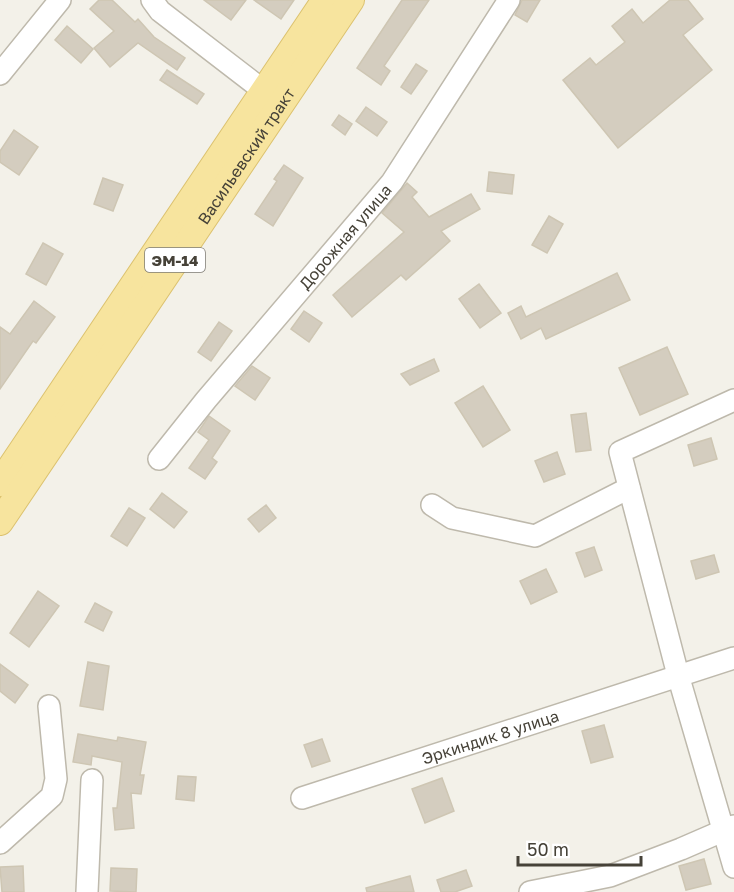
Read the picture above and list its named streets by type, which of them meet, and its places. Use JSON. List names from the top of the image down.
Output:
{
  "streets": {
    "main road": ["Васильевский тракт", "ЭМ-14"],
    "street": ["Дорожная улица", "Эркиндик 8 улица"]
  },
  "scale_bar": "50 m"
}
